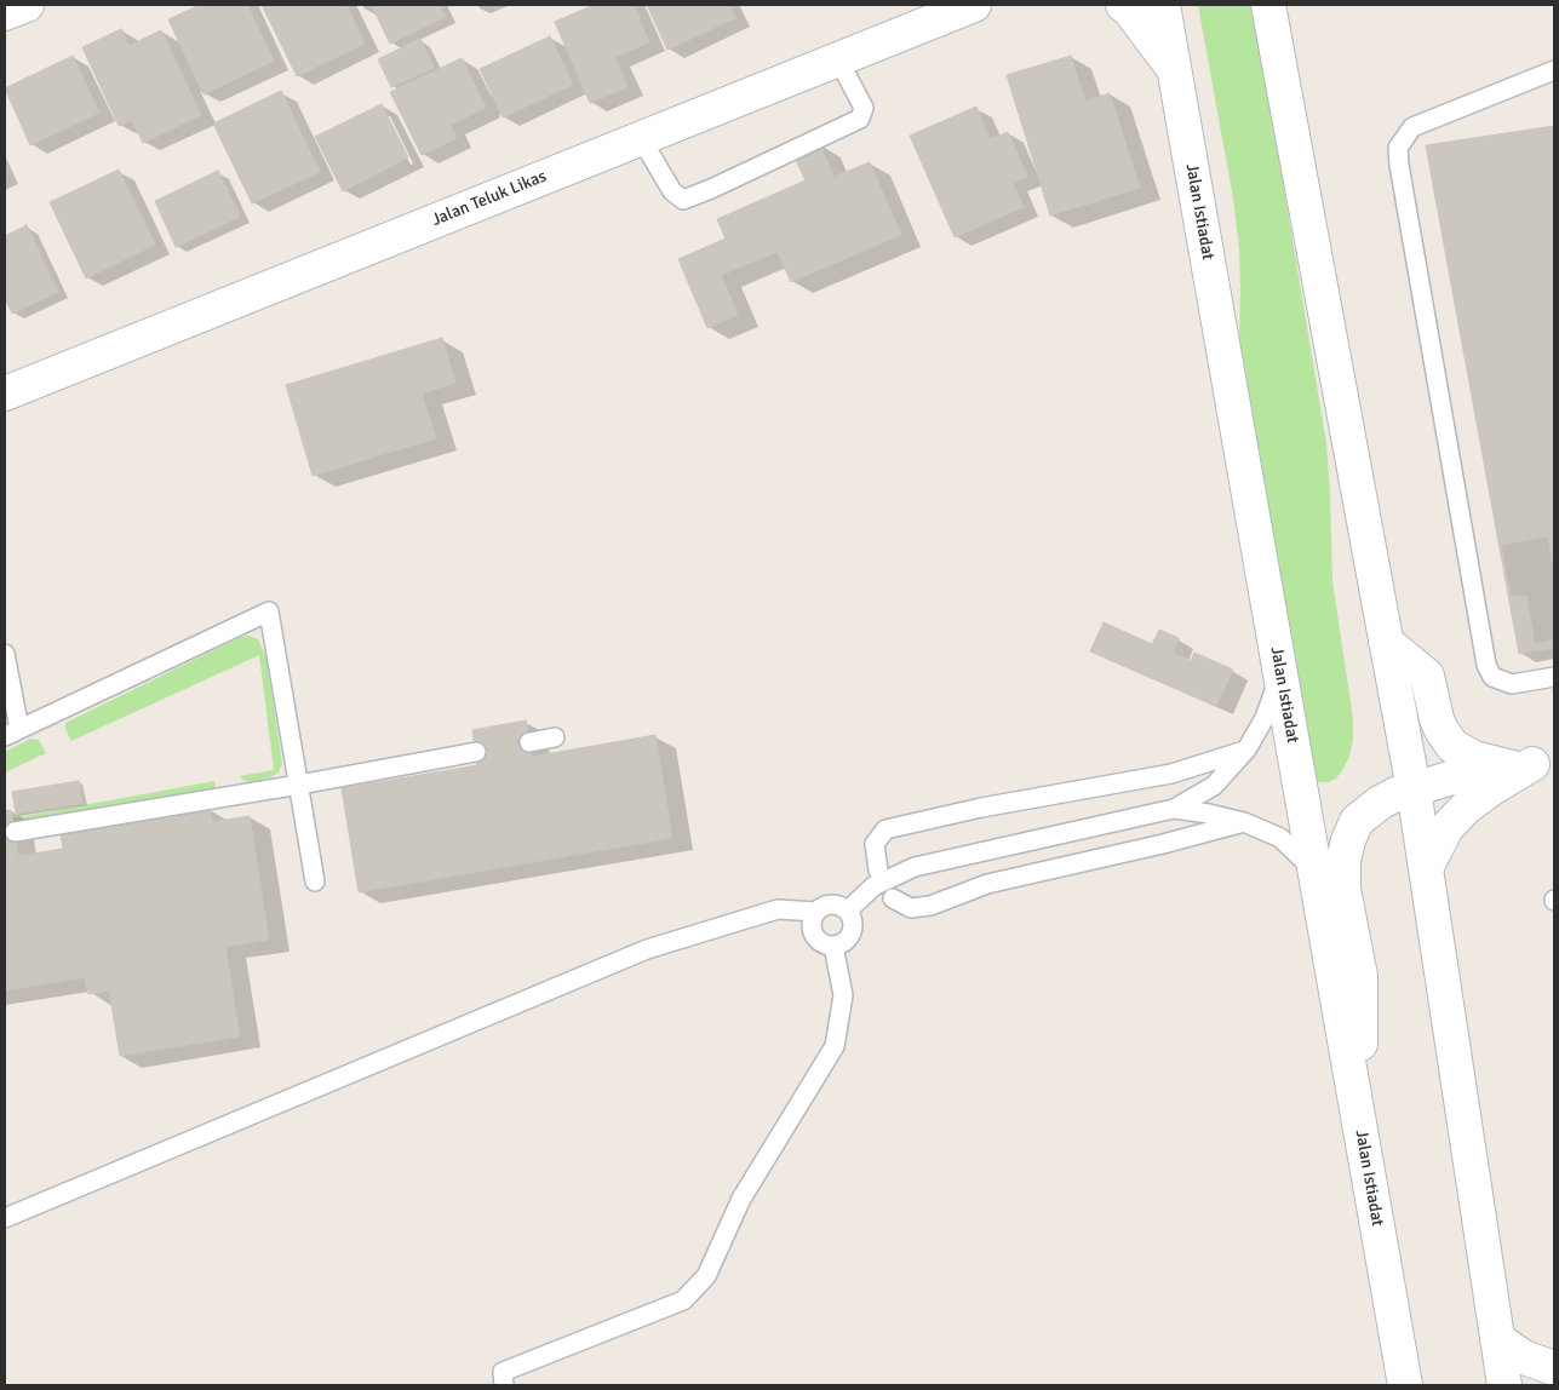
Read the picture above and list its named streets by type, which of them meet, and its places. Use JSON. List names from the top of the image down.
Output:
{
  "streets": {
    "main road": ["Jalan Teluk Likas", "Jalan Istiadat"]
  }
}
